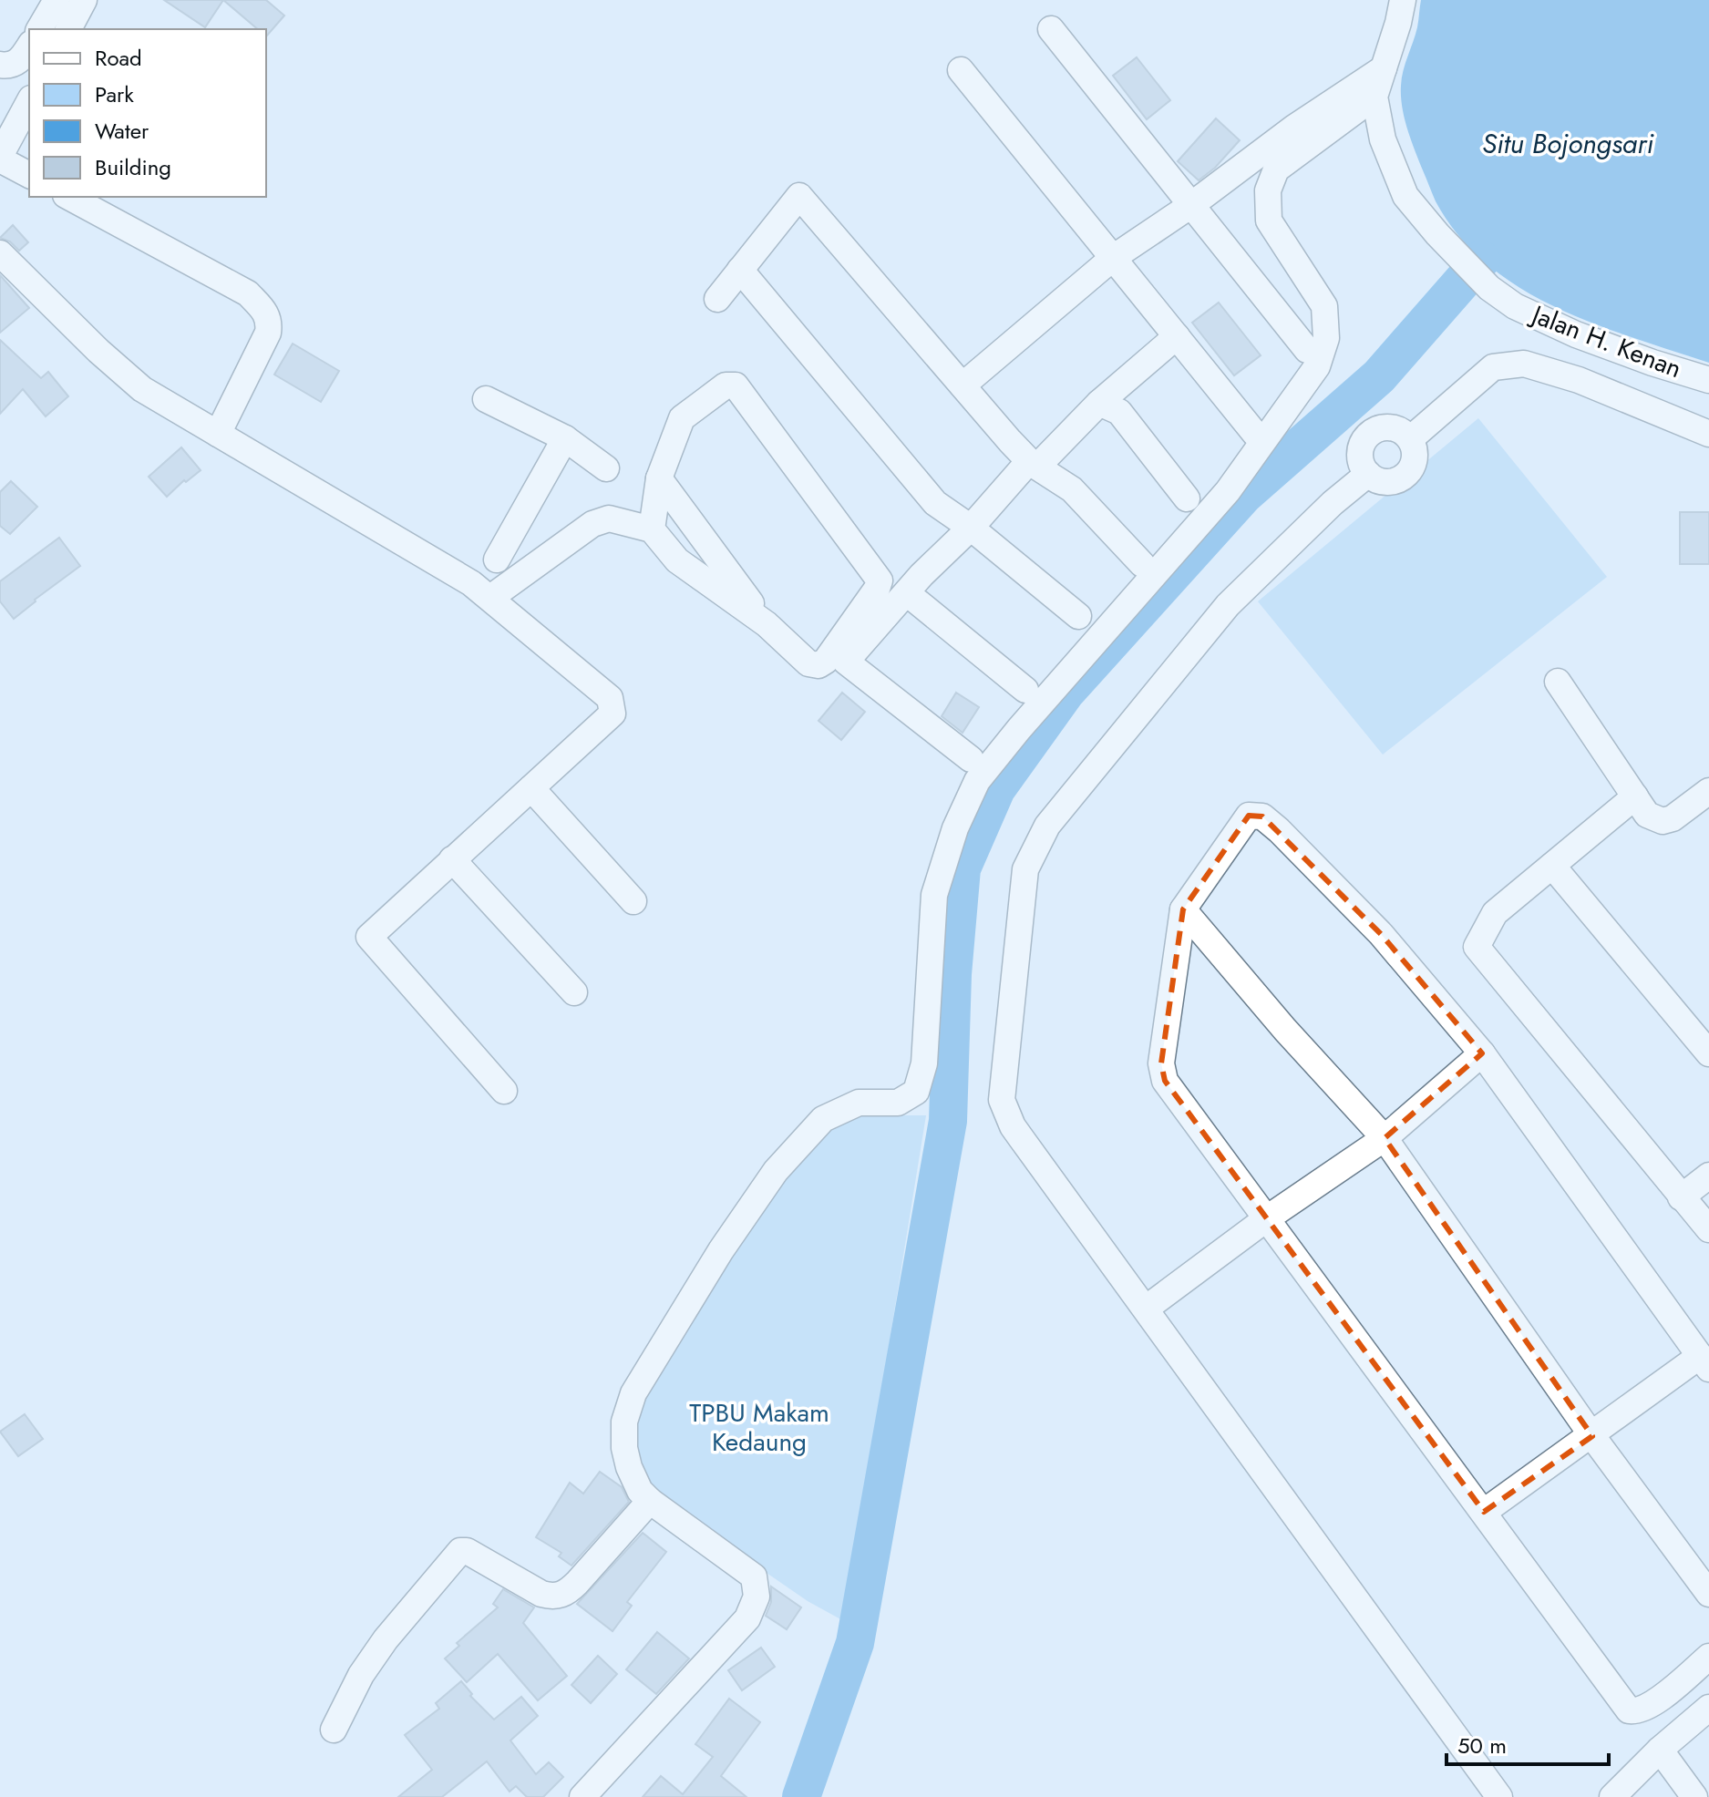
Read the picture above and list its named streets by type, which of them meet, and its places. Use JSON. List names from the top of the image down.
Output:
{
  "streets": {
    "street": ["Jalan H. Kenan"]
  },
  "water": ["Situ Bojongsari"],
  "parks": ["TPBU Makam Kedaung"],
  "legend": [
    "Road",
    "Park",
    "Water",
    "Building"
  ],
  "scale_bar": "50 m"
}
